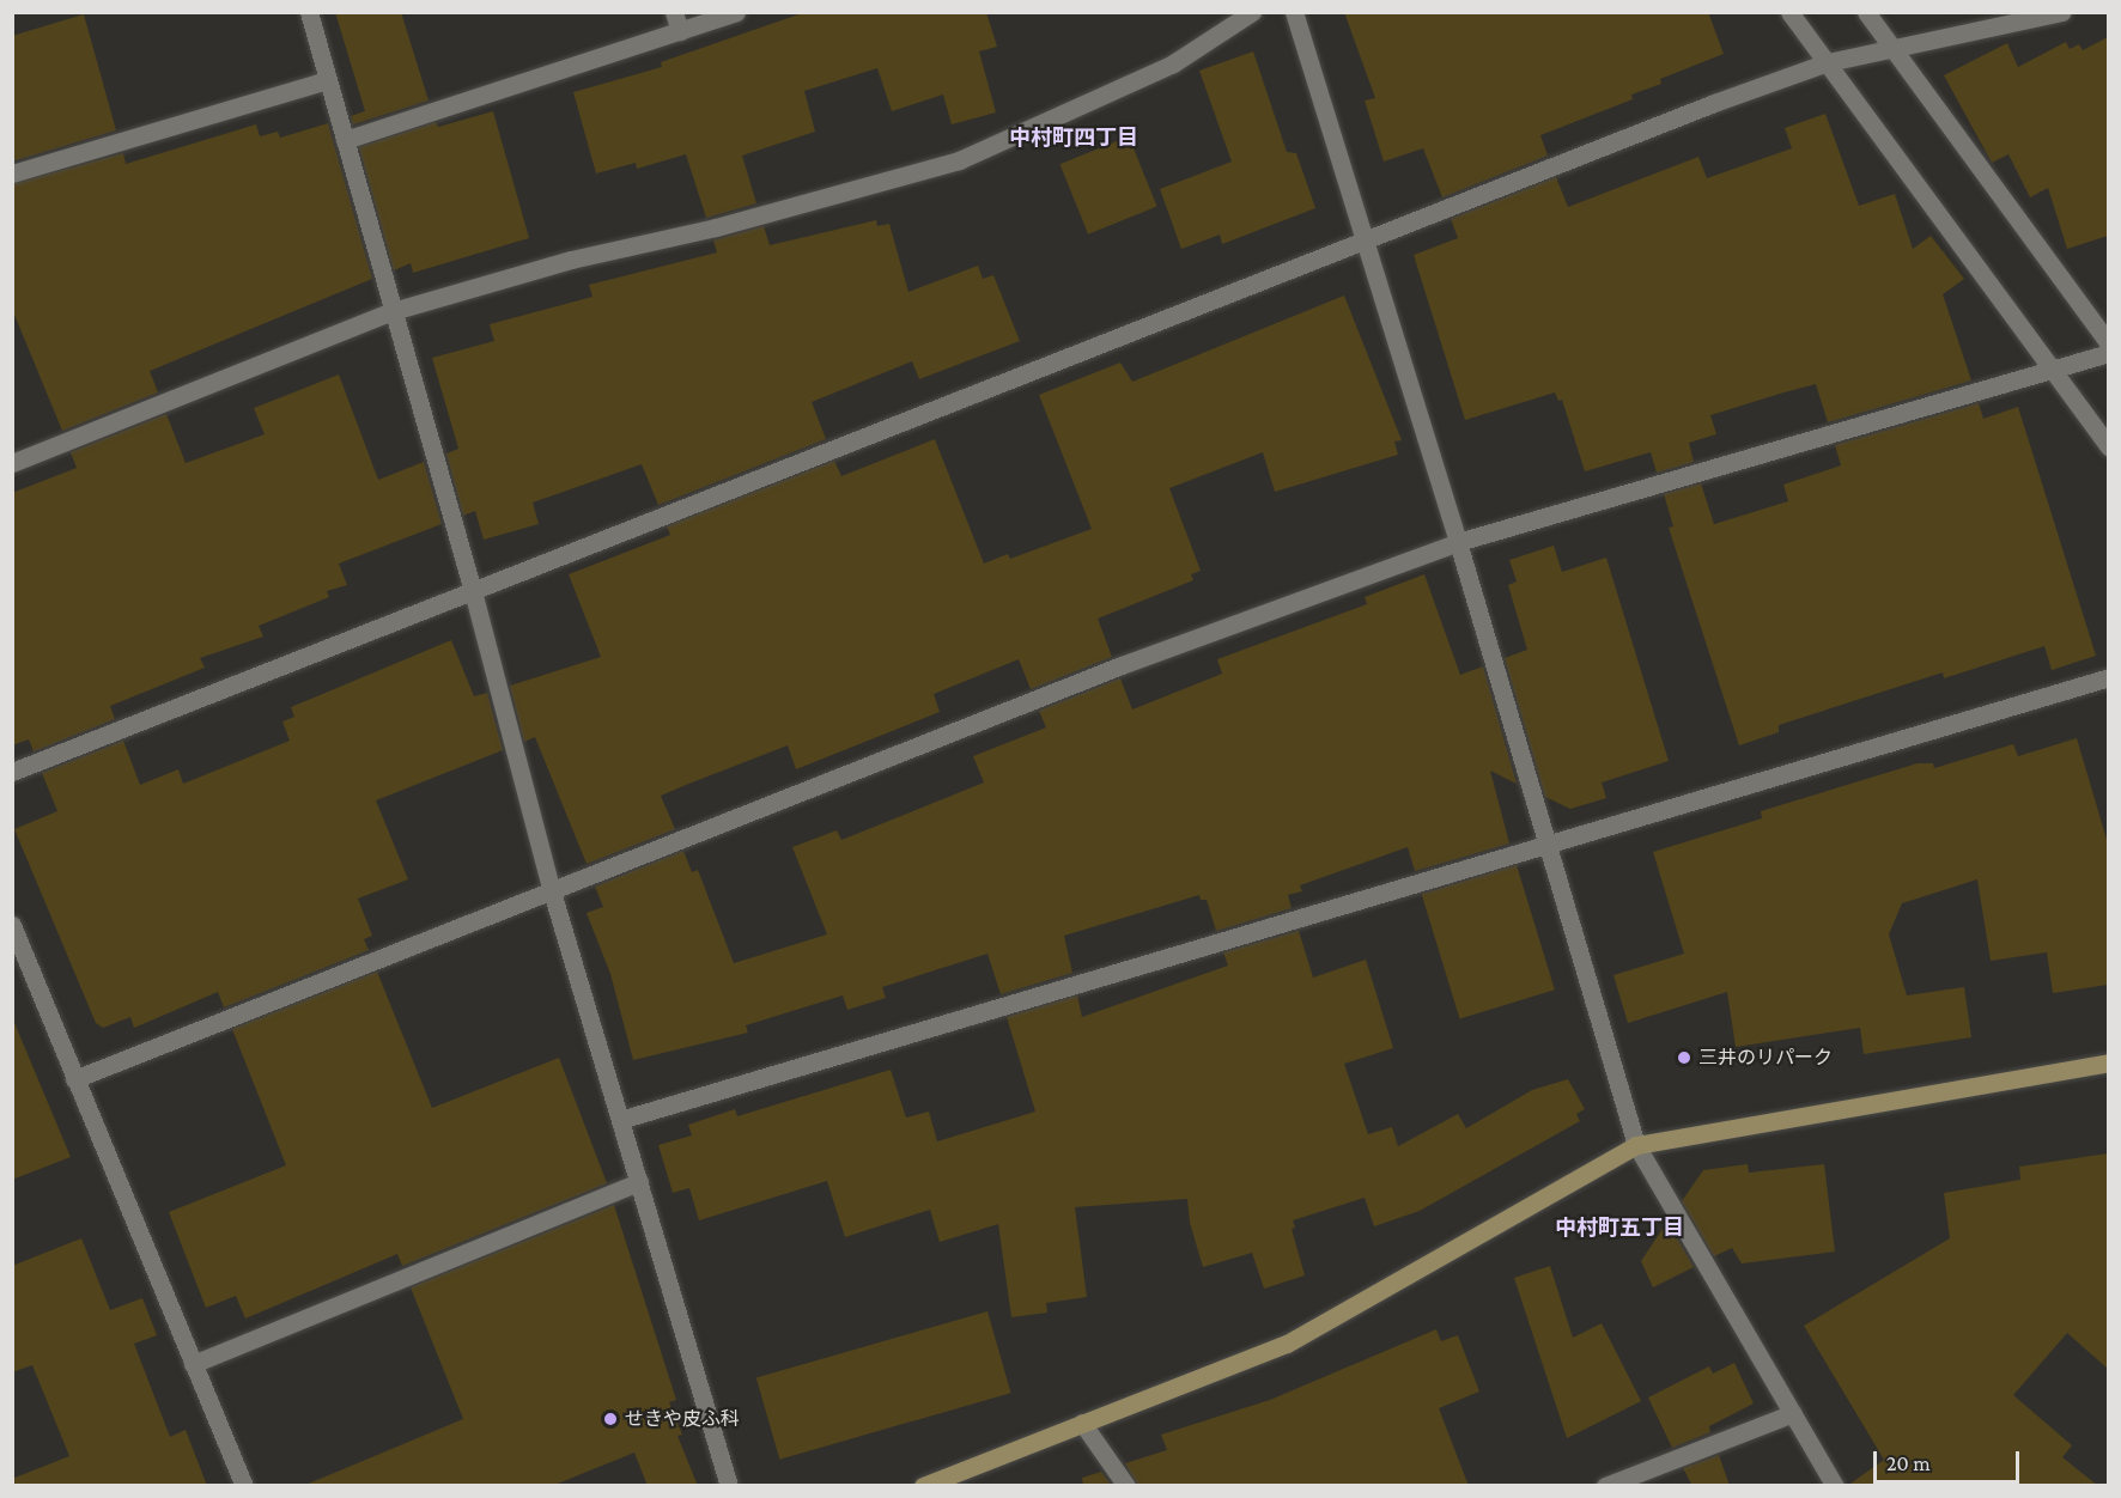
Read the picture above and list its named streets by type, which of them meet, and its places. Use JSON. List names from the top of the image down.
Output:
{
  "districts": ["中村町四丁目", "中村町五丁目"],
  "places": ["三井のリパーク", "せきや皮ふ科"],
  "scale_bar": "20 m"
}
